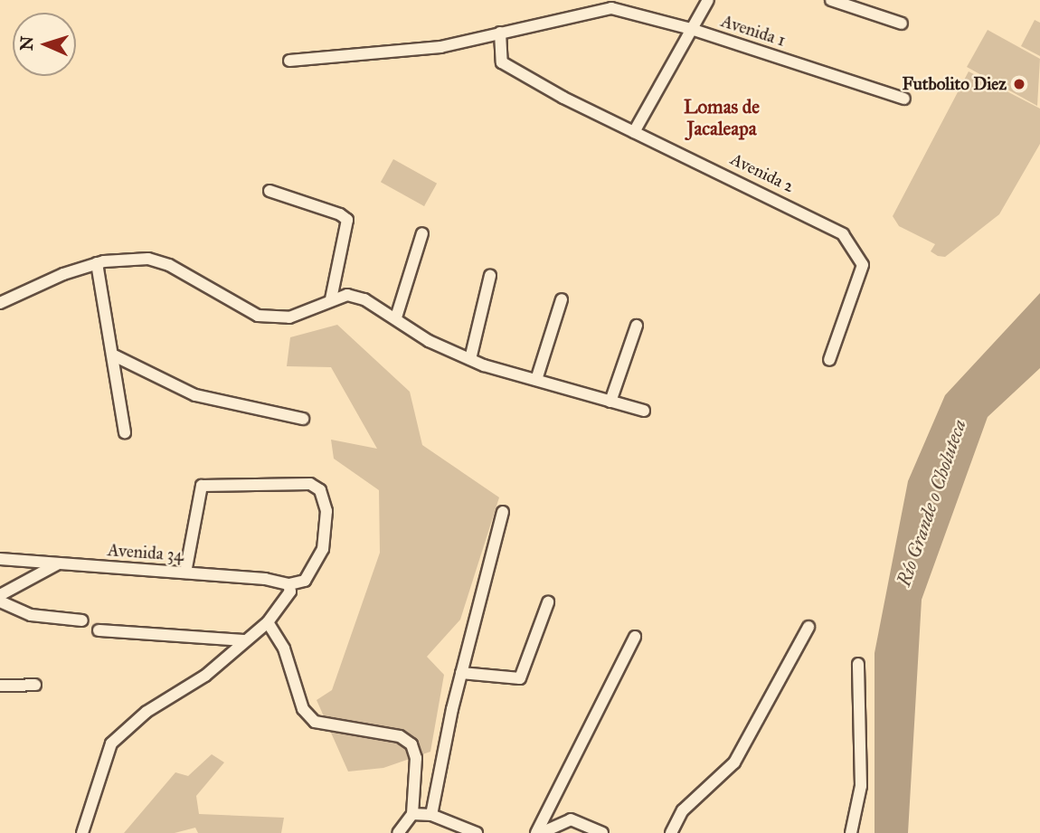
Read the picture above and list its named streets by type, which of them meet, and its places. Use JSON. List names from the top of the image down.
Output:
{
  "streets": {
    "street": ["Avenida 1", "Avenida 2", "Avenida 34"]
  },
  "crossings": [
    ["Avenida 1", "Avenida 2"]
  ],
  "districts": ["Lomas de Jacaleapa"],
  "water": ["Río Grande o Choluteca"],
  "places": ["Futbolito Diez"],
  "north": "left"
}
